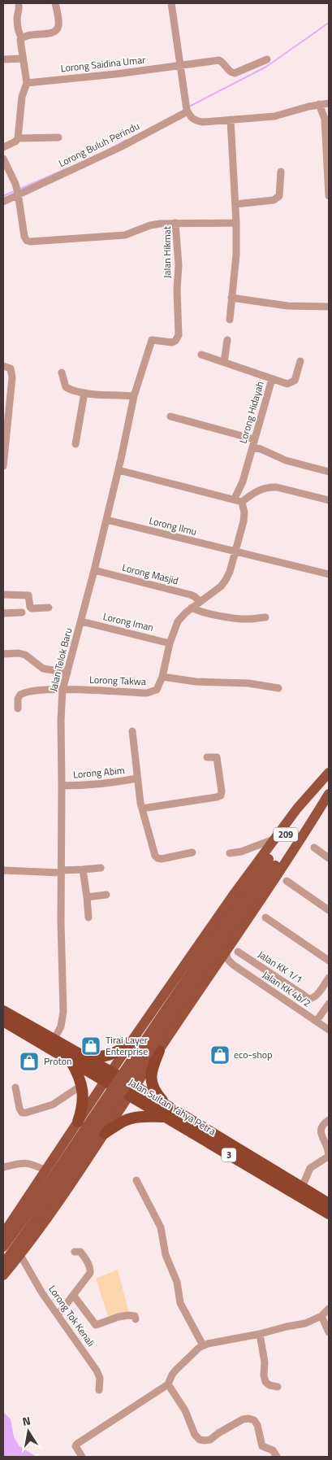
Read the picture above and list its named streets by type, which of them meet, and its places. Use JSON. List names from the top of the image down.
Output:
{
  "streets": {
    "highway": ["Jalan Sultan Yahya Petra", "3"],
    "main road": ["209"],
    "street": [
      "Lorong Saidina Umar",
      "Lorong Buluh Perindu",
      "Jalan Hikmat",
      "Lorong Hidayah",
      "Lorong Ilmu",
      "Lorong Masjid",
      "Lorong Iman",
      "Jalan Telok Baru",
      "Lorong Takwa",
      "Lorong Abim",
      "Jalan KK 1/1",
      "Jalan KK 4b/2",
      "Lorong Tok Kenali"
    ]
  },
  "crossings": [
    ["Jalan Hikmat", "Jalan Telok Baru"],
    ["Lorong Ilmu", "Jalan Telok Baru"],
    ["Lorong Masjid", "Jalan Telok Baru"],
    ["Lorong Iman", "Jalan Telok Baru"],
    ["Jalan Telok Baru", "Lorong Takwa"],
    ["Jalan Telok Baru", "Lorong Abim"],
    ["Jalan Telok Baru", "Jalan Sultan Yahya Petra"]
  ],
  "places": {
    "shop": ["Tirai Layer Enterprise", "eco-shop", "Proton"]
  },
  "north": "top"
}
